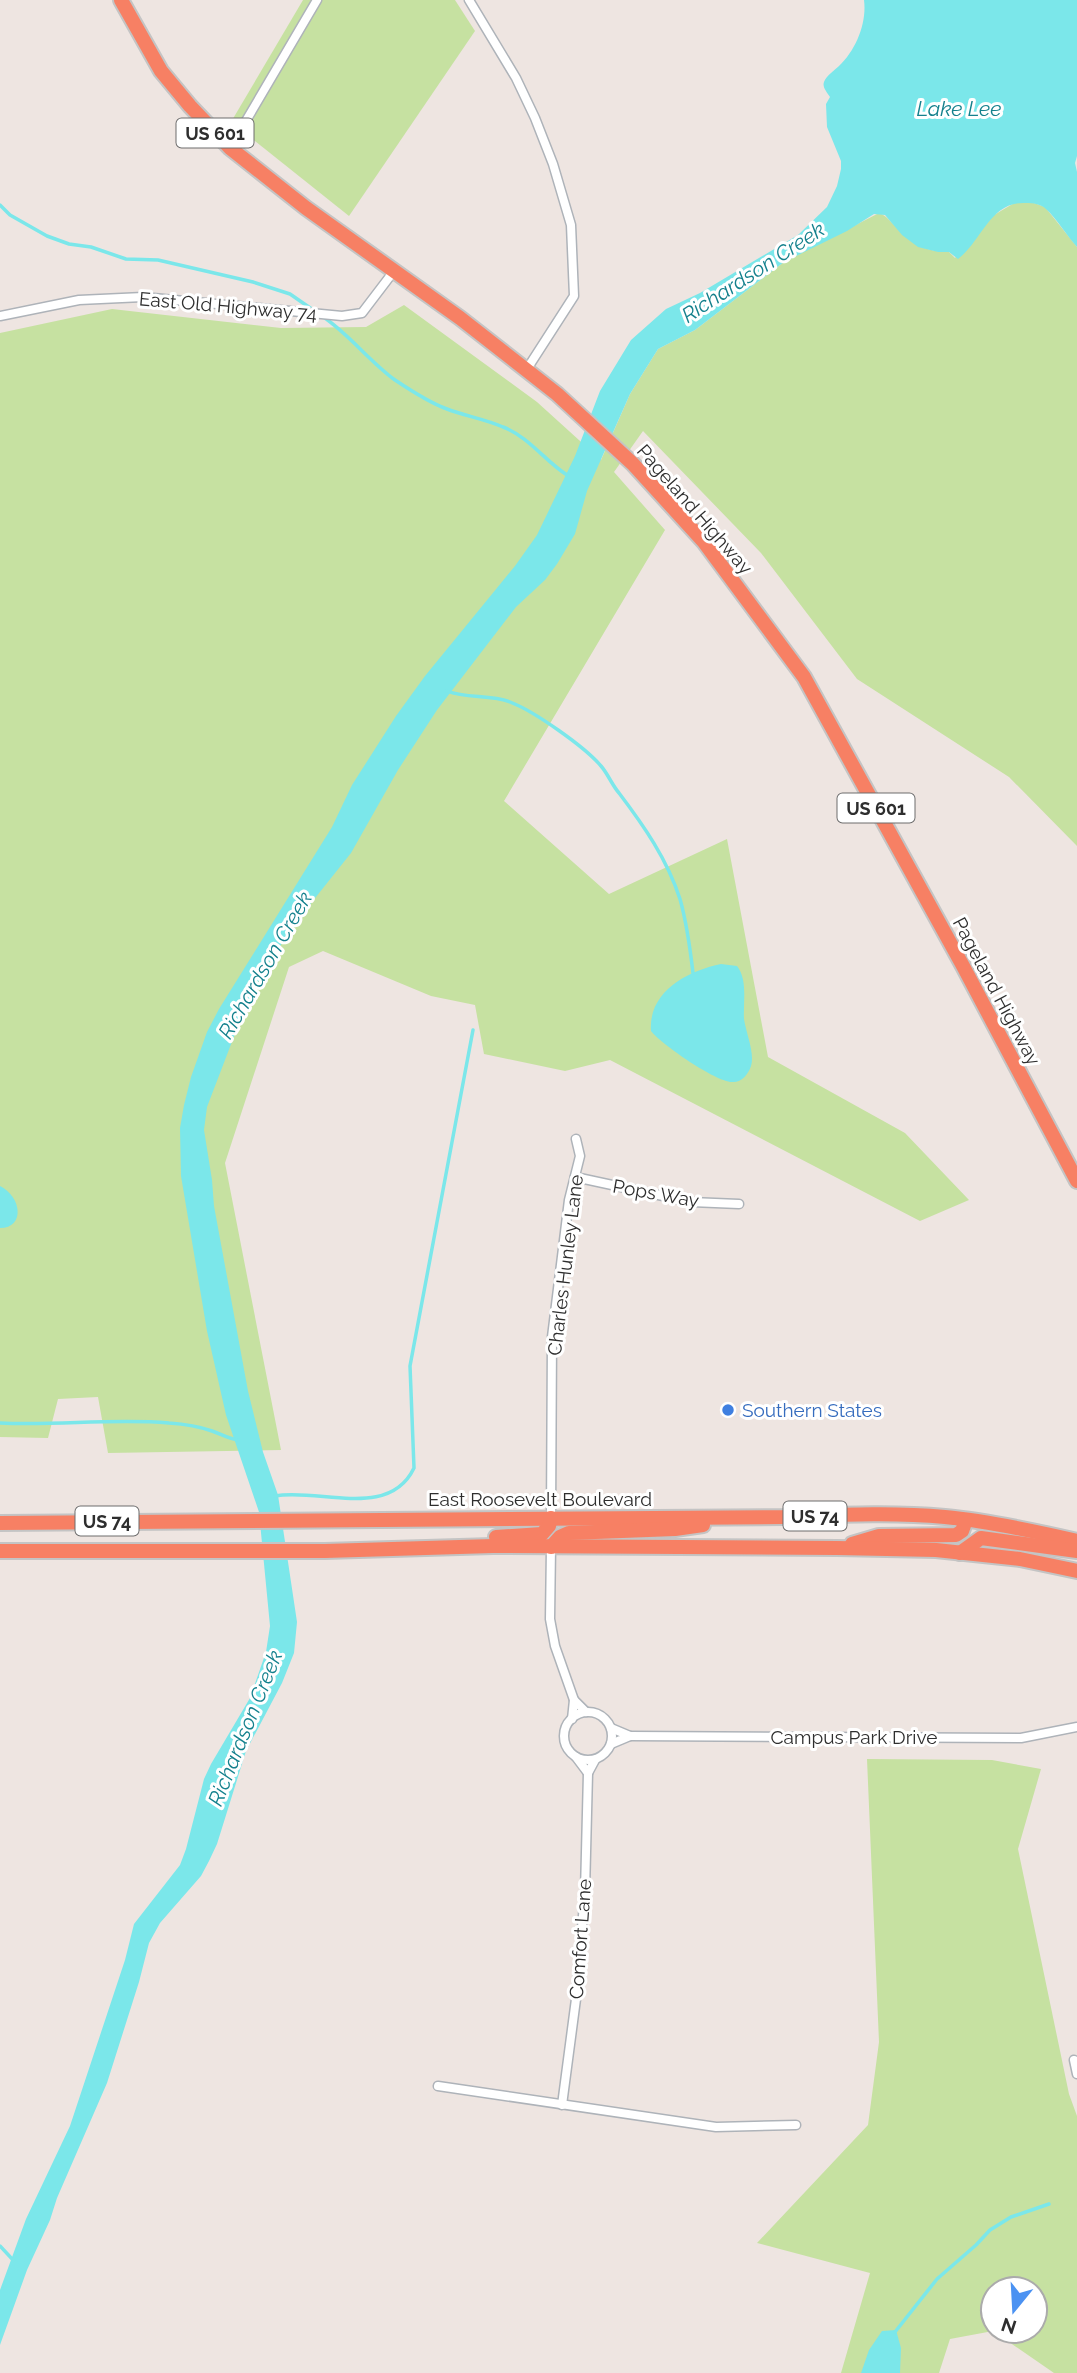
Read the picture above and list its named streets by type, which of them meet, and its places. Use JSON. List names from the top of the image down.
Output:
{
  "streets": {
    "highway": [
      "US 601",
      "Pageland Highway",
      "East Roosevelt Boulevard",
      "US 74"
    ],
    "street": [
      "East Old Highway 74",
      "Pops Way",
      "Charles Hunley Lane",
      "Campus Park Drive",
      "Comfort Lane"
    ]
  },
  "crossings": [
    ["East Old Highway 74", "Pageland Highway"],
    ["Pops Way", "Charles Hunley Lane"],
    ["Charles Hunley Lane", "East Roosevelt Boulevard"],
    ["Campus Park Drive", "Comfort Lane"]
  ],
  "water": ["Lake Lee", "Richardson Creek"],
  "places": ["Southern States"],
  "north": "bottom"
}
